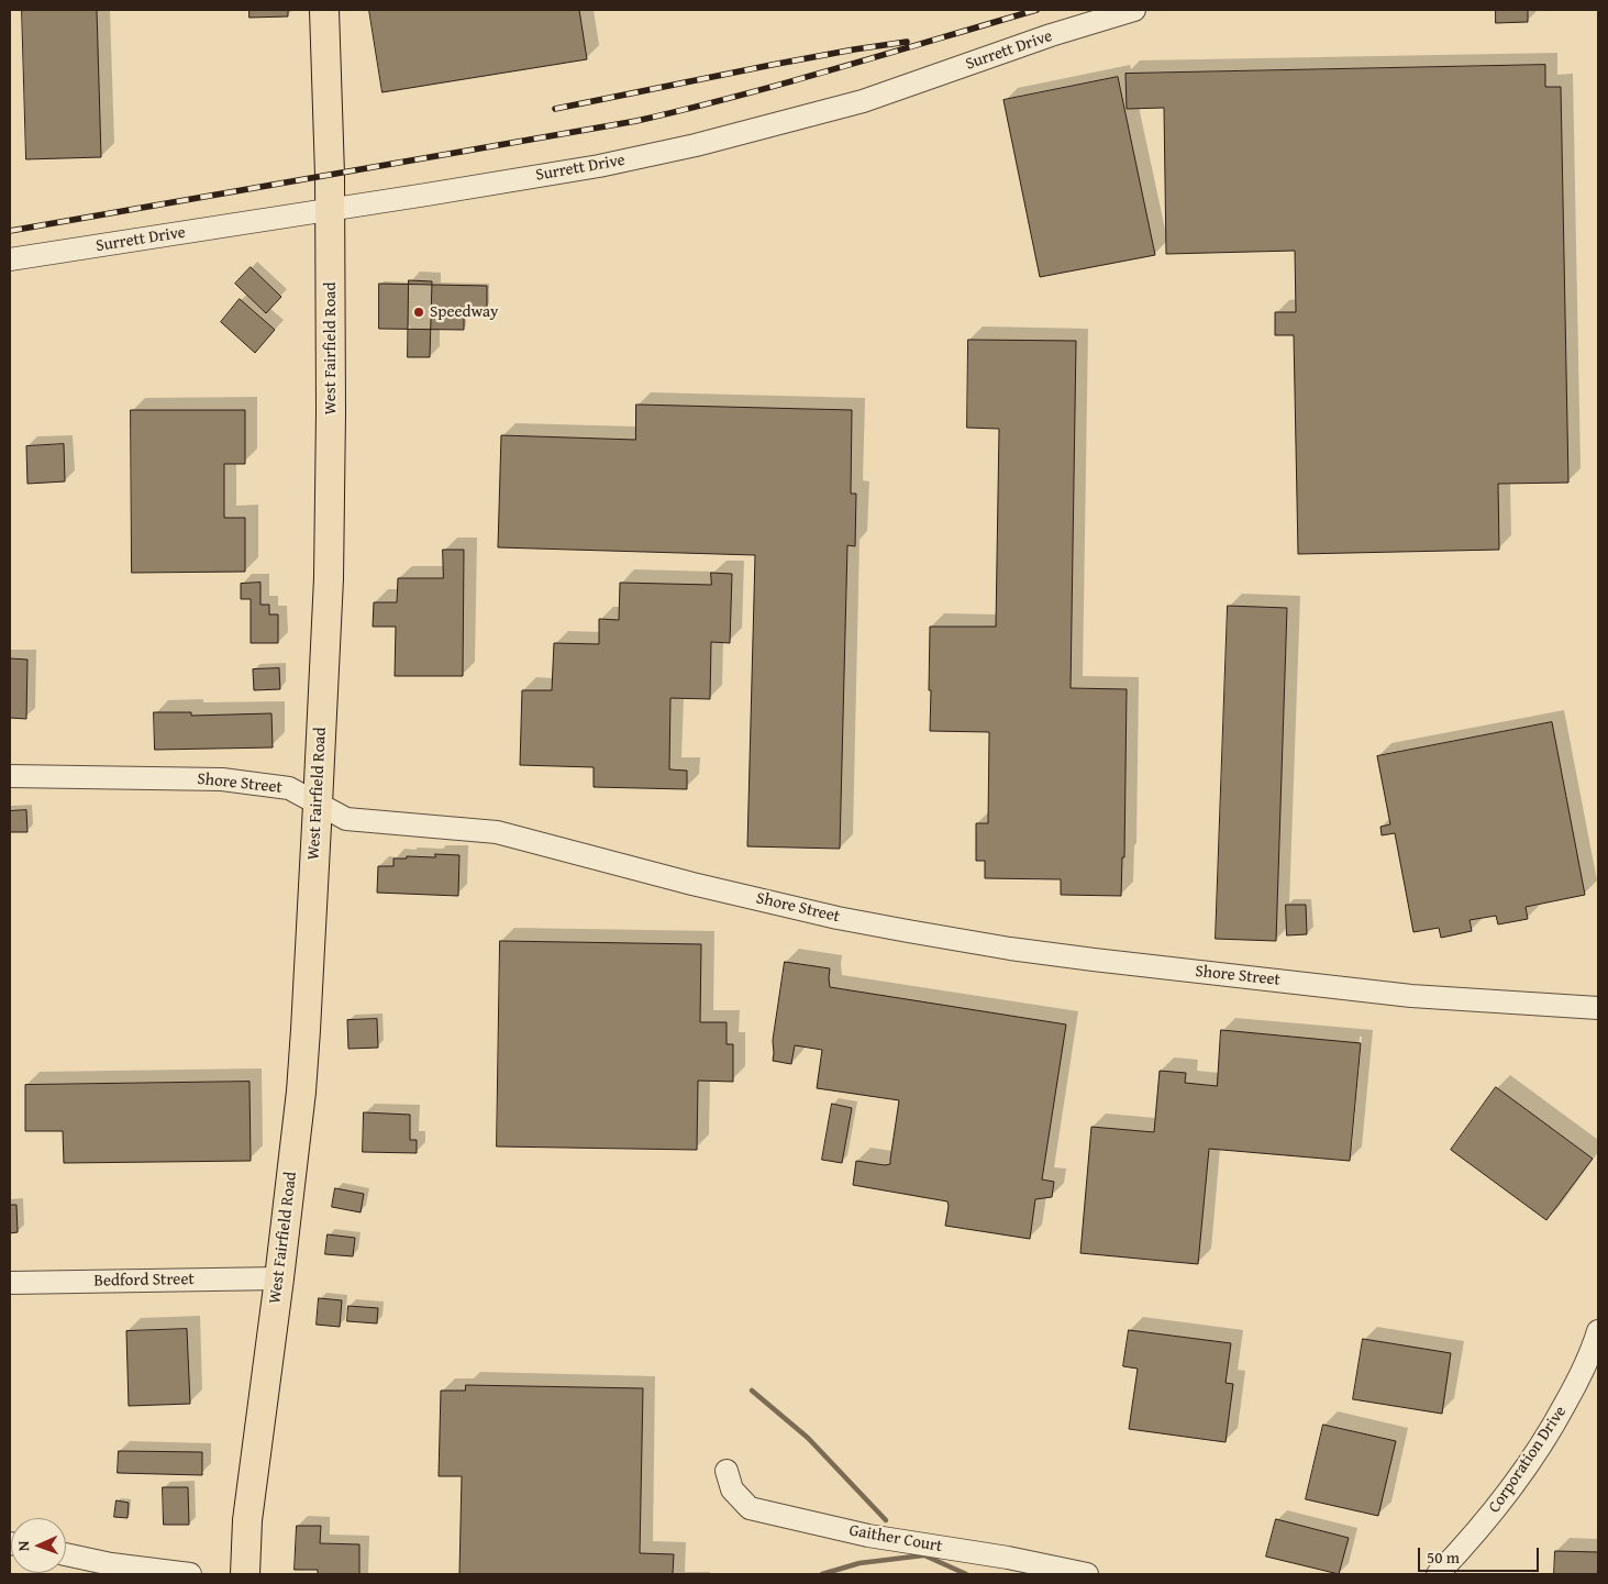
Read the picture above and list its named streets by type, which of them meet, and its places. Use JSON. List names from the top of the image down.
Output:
{
  "streets": {
    "main road": ["West Fairfield Road"],
    "street": [
      "Surrett Drive",
      "Shore Street",
      "Bedford Street",
      "Corporation Drive",
      "Gaither Court"
    ]
  },
  "crossings": [
    ["Surrett Drive", "West Fairfield Road"],
    ["West Fairfield Road", "Shore Street"],
    ["West Fairfield Road", "Bedford Street"]
  ],
  "places": ["Speedway"],
  "scale_bar": "50 m",
  "north": "left"
}
